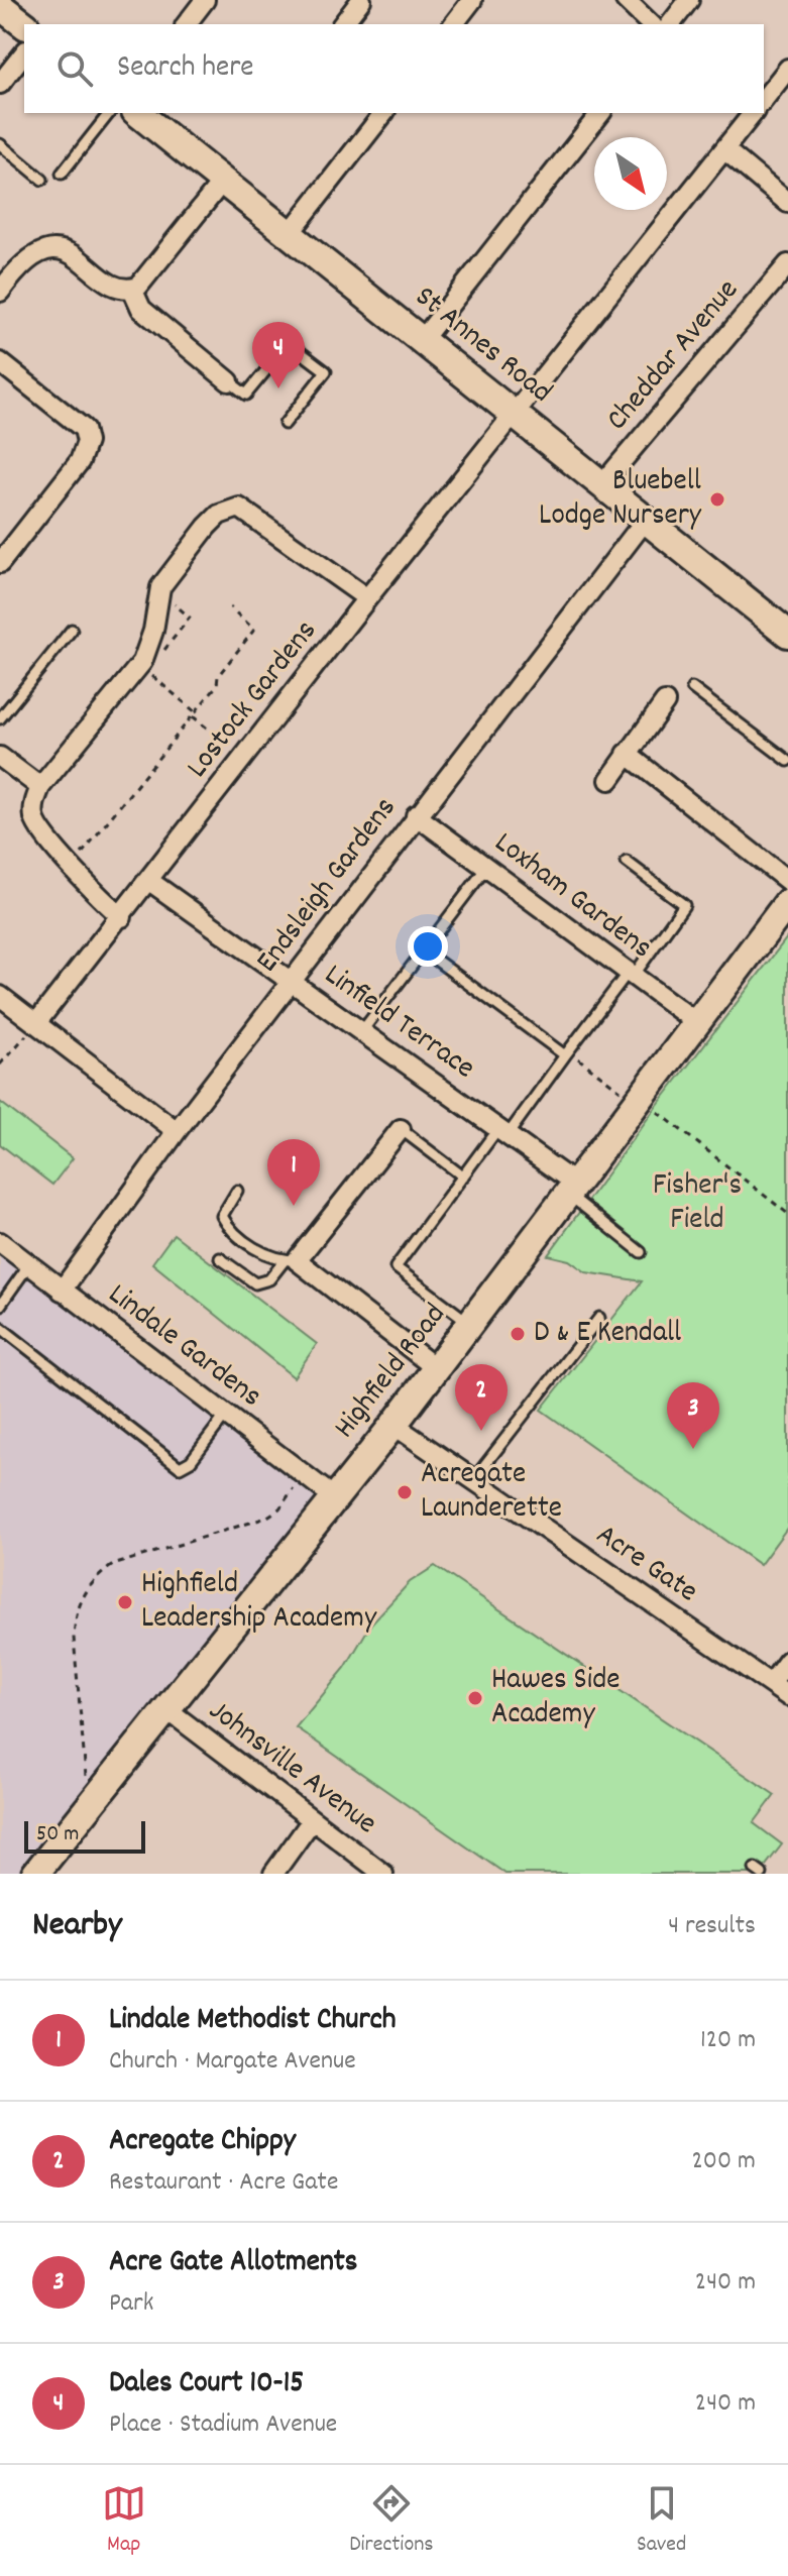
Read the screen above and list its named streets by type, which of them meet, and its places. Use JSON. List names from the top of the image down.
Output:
{
  "streets": {
    "street": [
      "St Annes Road",
      "Cheddar Avenue",
      "Lostock Gardens",
      "Endsleigh Gardens",
      "Loxham Gardens",
      "Linfield Terrace",
      "Lindale Gardens",
      "Highfield Road",
      "Acre Gate",
      "Johnsville Avenue"
    ]
  },
  "crossings": [
    ["St Annes Road", "Cheddar Avenue"],
    ["St Annes Road", "Lostock Gardens"],
    ["St Annes Road", "Endsleigh Gardens"],
    ["Lostock Gardens", "Linfield Terrace"],
    ["Endsleigh Gardens", "Loxham Gardens"],
    ["Endsleigh Gardens", "Linfield Terrace"],
    ["Endsleigh Gardens", "Lindale Gardens"],
    ["Loxham Gardens", "Highfield Road"],
    ["Linfield Terrace", "Highfield Road"],
    ["Lindale Gardens", "Highfield Road"],
    ["Highfield Road", "Acre Gate"],
    ["Highfield Road", "Johnsville Avenue"]
  ],
  "parks": ["Fisher's Field"],
  "places": [
    "Bluebell Lodge Nursery",
    "D & E Kendall",
    "Acregate Launderette",
    "Highfield Leadership Academy",
    "Hawes Side Academy"
  ],
  "scale_bar": "50 m",
  "north": "bottom right",
  "page": {
    "search": "Search here",
    "pins": [
      "4",
      "1",
      "2",
      "3"
    ],
    "scale": "50 m",
    "heading": ["Nearby", "4 results"],
    "list": [
      {
        "mark": "1",
        "name": "Lindale Methodist Church",
        "note": "Church · Margate Avenue",
        "value": "120 m"
      },
      {
        "mark": "2",
        "name": "Acregate Chippy",
        "note": "Restaurant · Acre Gate",
        "value": "200 m"
      },
      {
        "mark": "3",
        "name": "Acre Gate Allotments",
        "note": "Park",
        "value": "240 m"
      },
      {
        "mark": "4",
        "name": "Dales Court 10-15",
        "note": "Place · Stadium Avenue",
        "value": "240 m"
      }
    ],
    "nav": ["Map", "Directions", "Saved"]
  }
}
